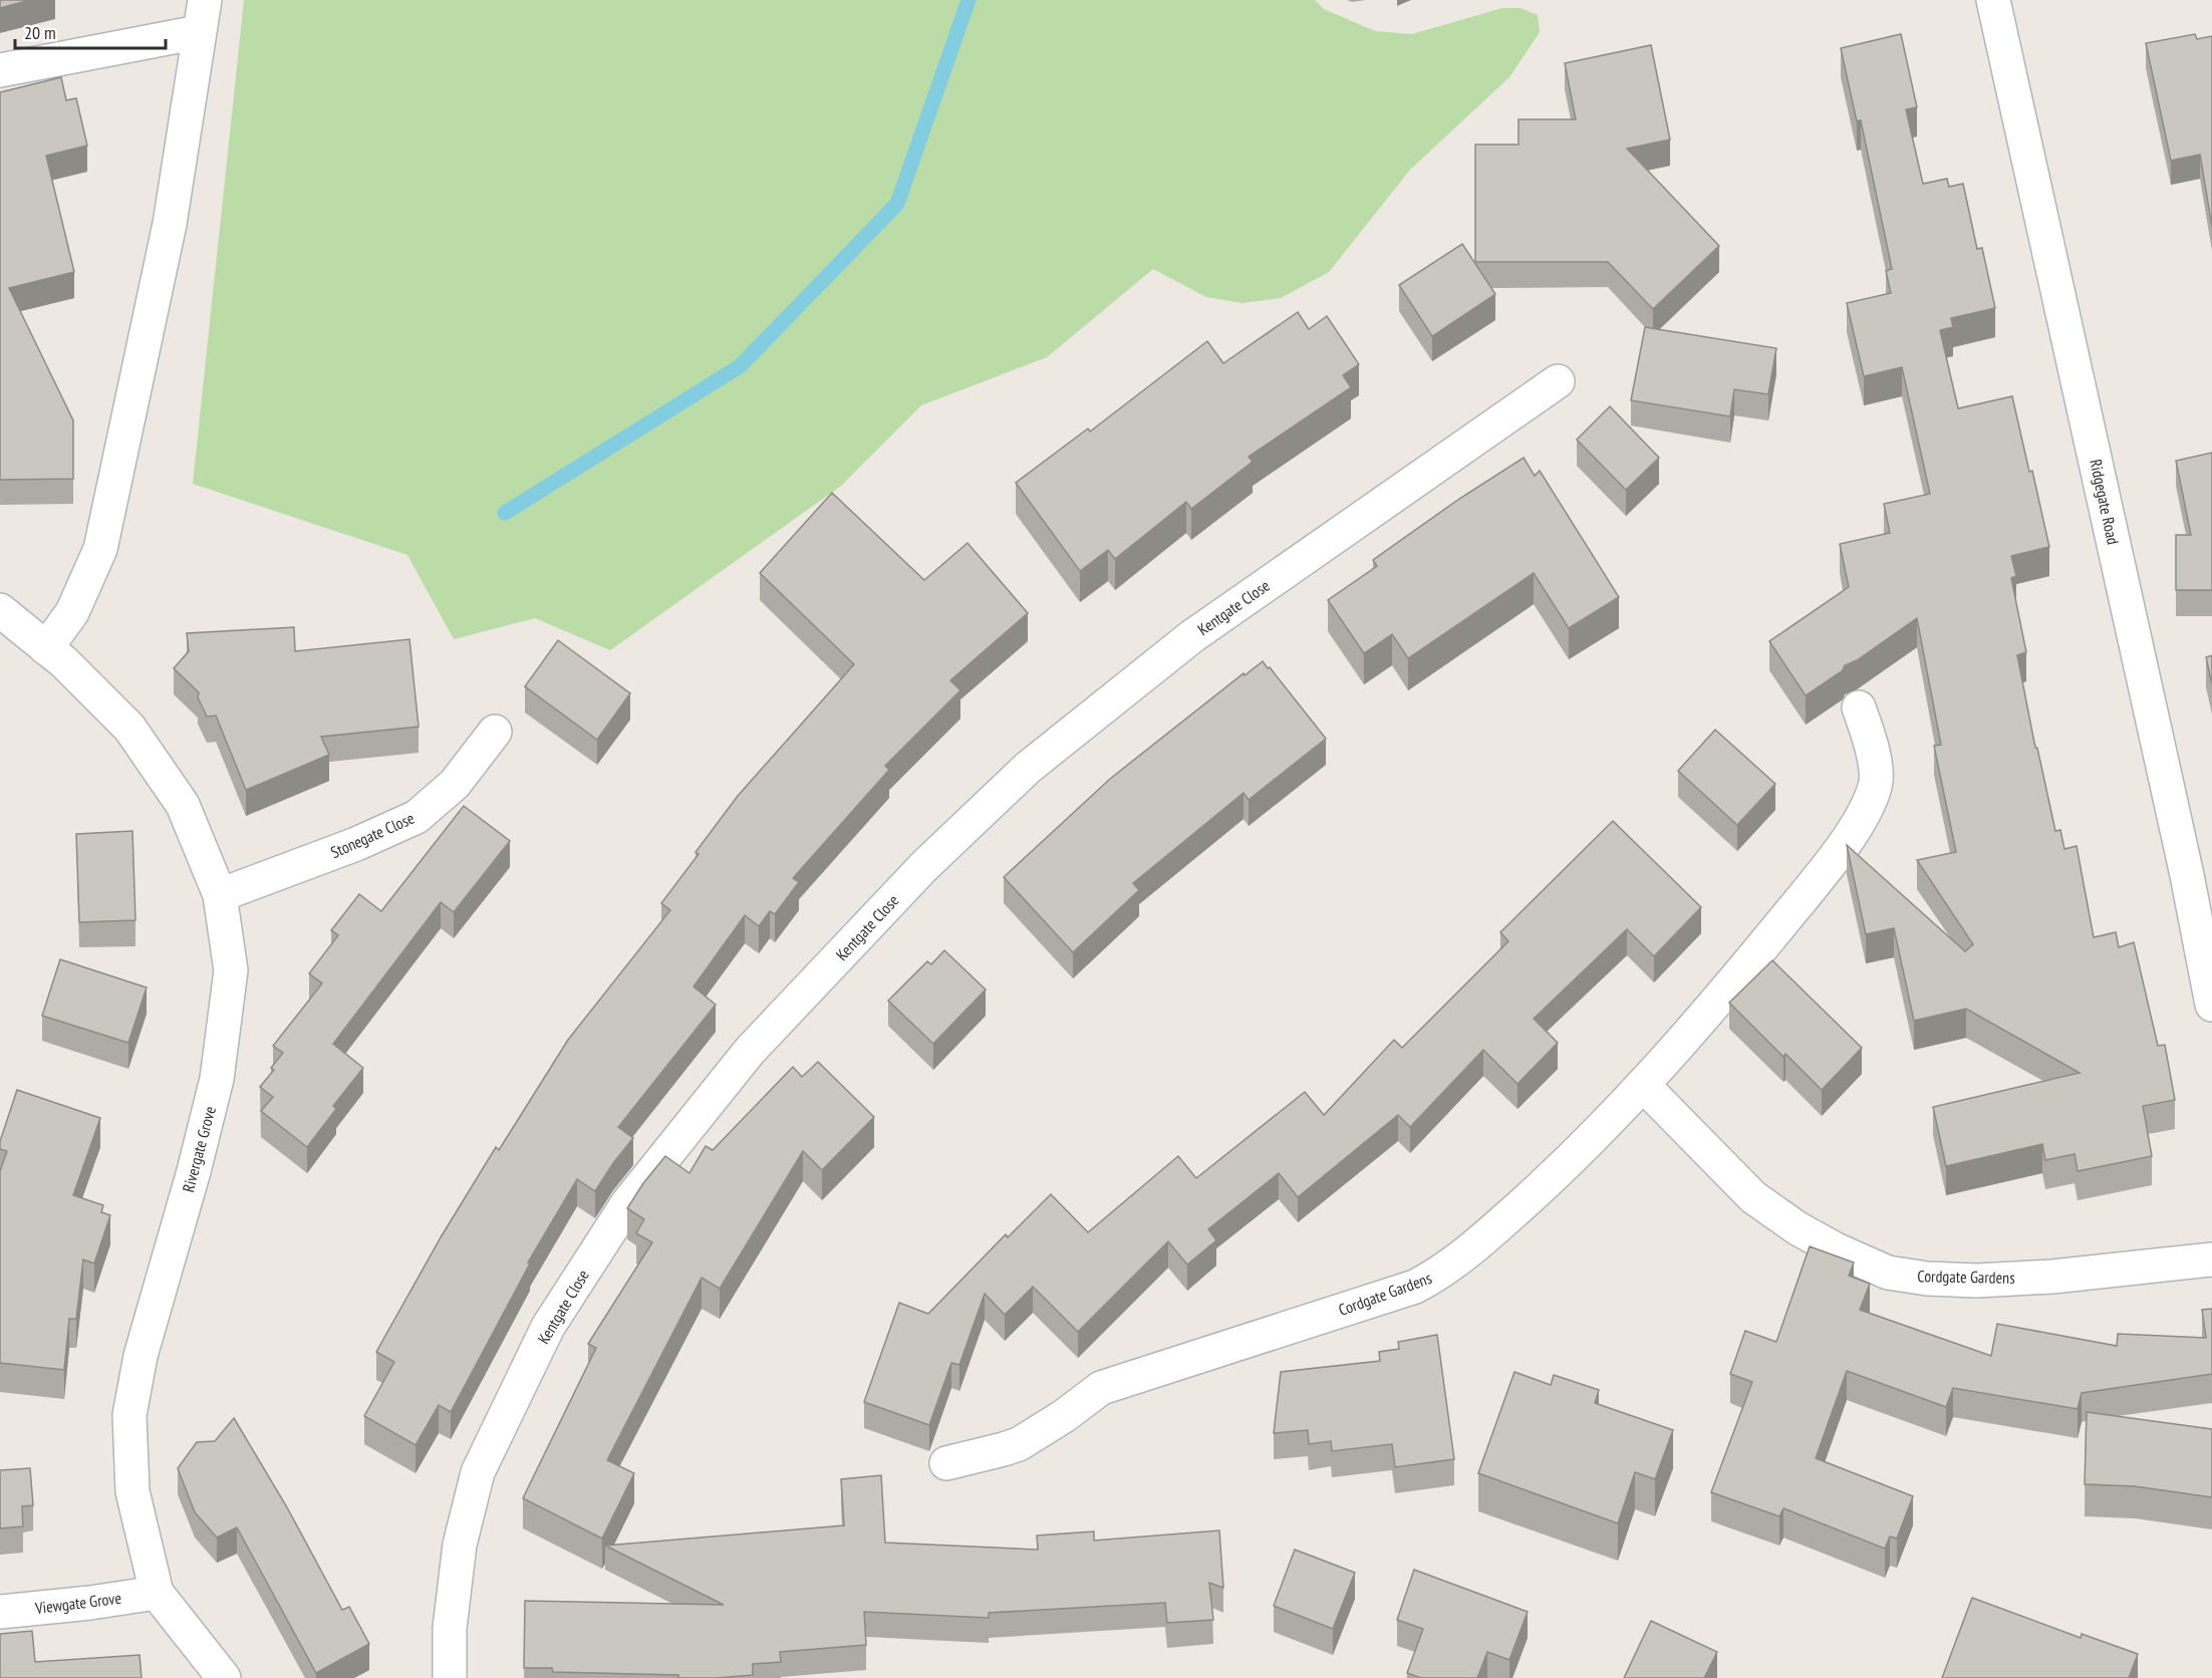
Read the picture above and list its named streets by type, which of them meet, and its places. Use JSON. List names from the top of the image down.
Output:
{
  "streets": {
    "street": [
      "Ridgegate Road",
      "Kentgate Close",
      "Stonegate Close",
      "Rivergate Grove",
      "Cordgate Gardens",
      "Viewgate Grove"
    ]
  },
  "crossings": [
    ["Stonegate Close", "Rivergate Grove"],
    ["Rivergate Grove", "Viewgate Grove"]
  ],
  "scale_bar": "20 m"
}
